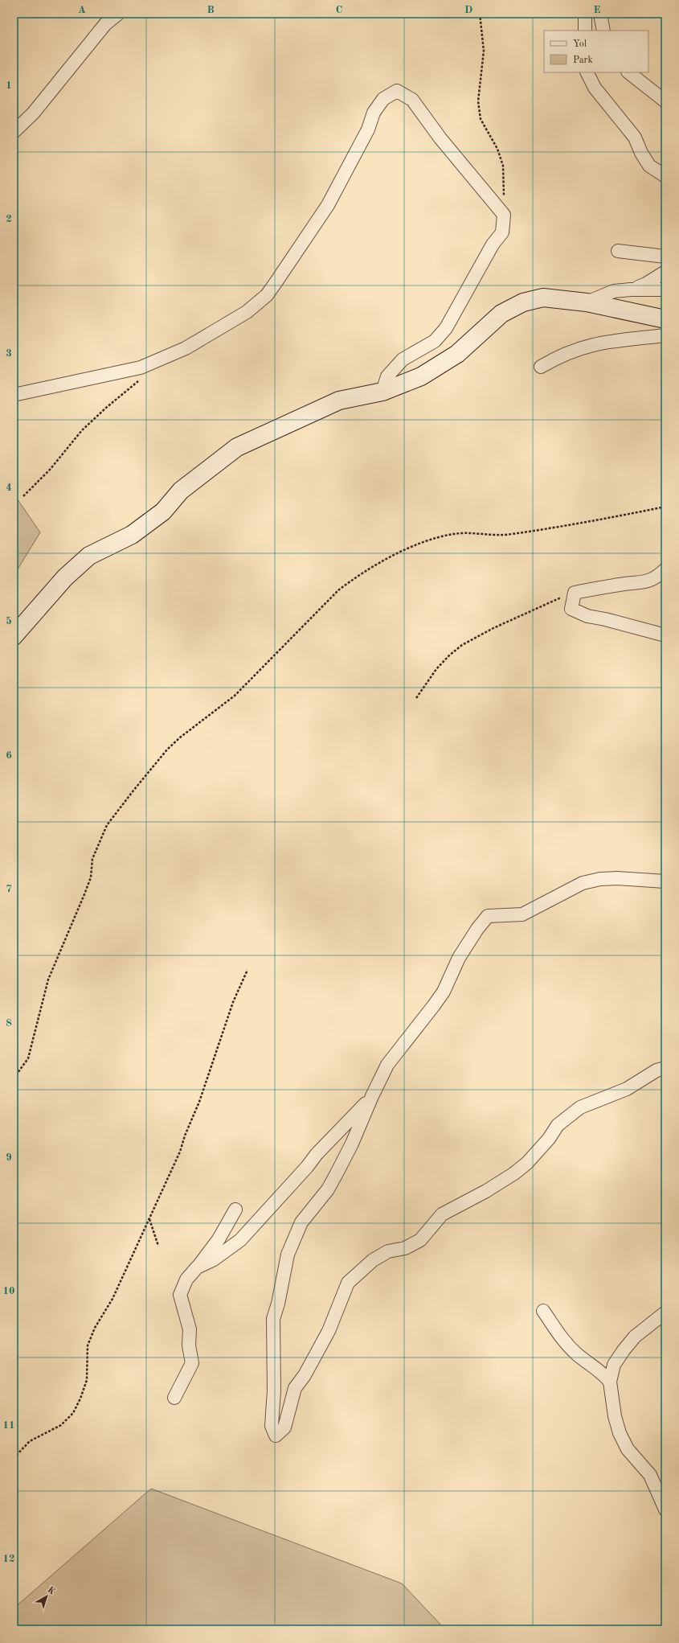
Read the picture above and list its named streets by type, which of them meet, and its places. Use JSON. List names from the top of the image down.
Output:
{
  "legend": ["Yol", "Park"],
  "north": "top right",
  "grid": {
    "columns": [
      "A",
      "B",
      "C",
      "D",
      "E"
    ],
    "rows": [
      "1",
      "2",
      "3",
      "4",
      "5",
      "6",
      "7",
      "8",
      "9",
      "10",
      "11",
      "12"
    ]
  }
}
